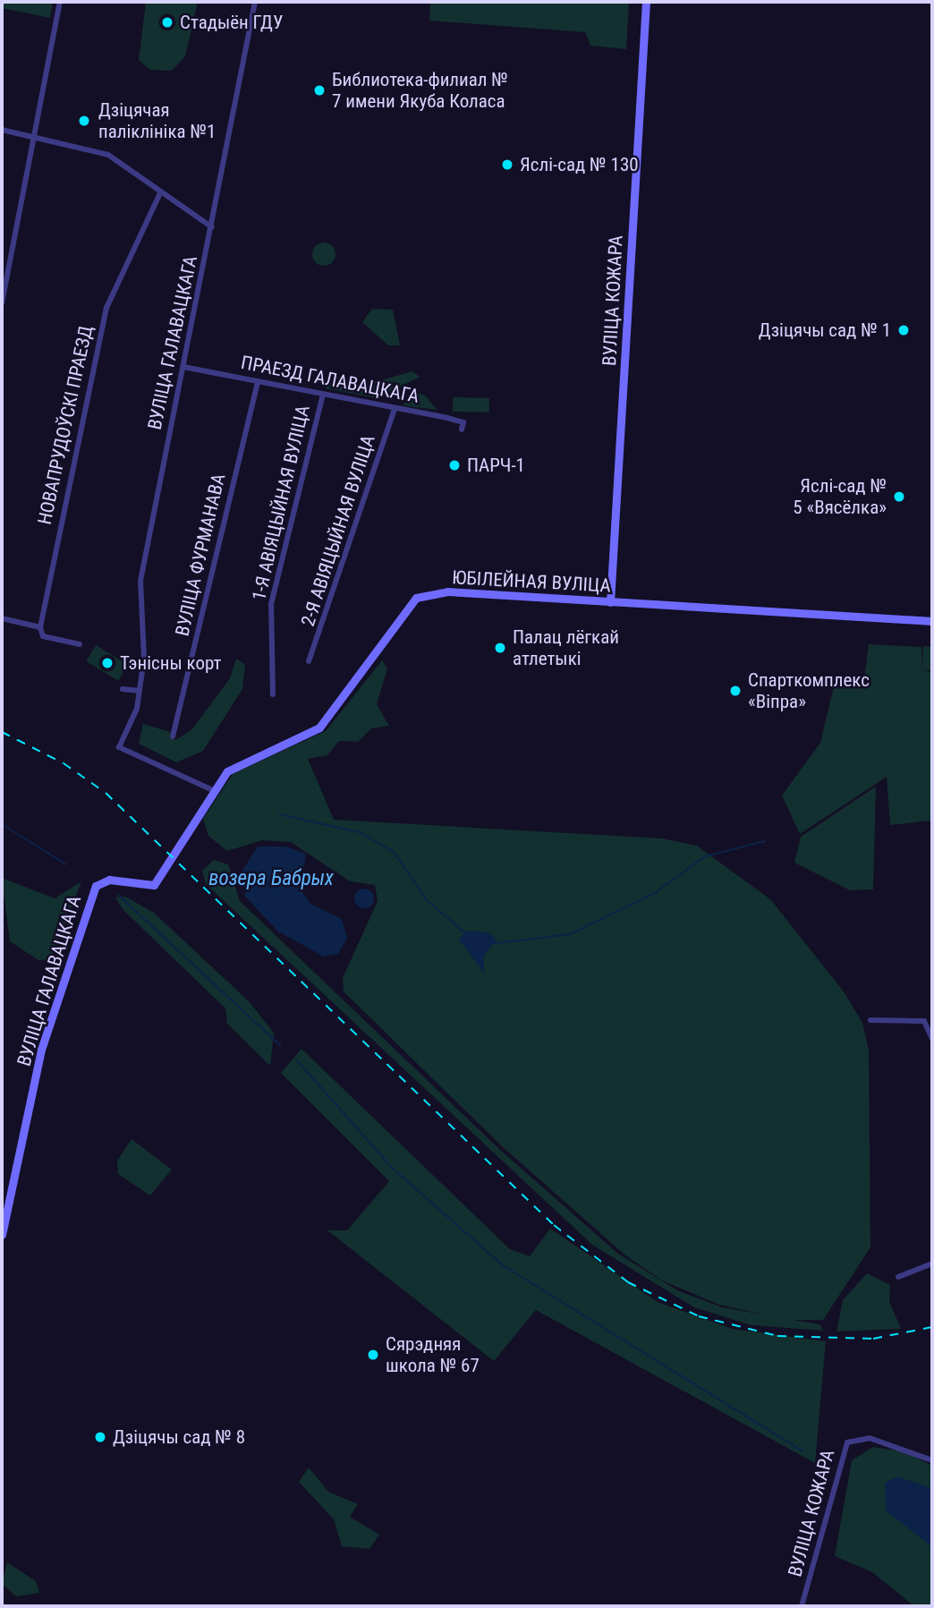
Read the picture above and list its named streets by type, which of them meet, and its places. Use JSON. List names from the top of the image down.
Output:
{
  "streets": {
    "street": [
      "ВУЛІЦА КОЖАРА",
      "ВУЛІЦА ГАЛАВАЦКАГА",
      "ПРАЕЗД ГАЛАВАЦКАГА",
      "НОВАПРУДОЎСКІ ПРАЕЗД",
      "1-Я АВІЯЦЫЙНАЯ ВУЛІЦА",
      "2-Я АВІЯЦЫЙНАЯ ВУЛІЦА",
      "ВУЛІЦА ФУРМАНАВА",
      "ЮБІЛЕЙНАЯ ВУЛІЦА"
    ]
  },
  "crossings": [
    ["ВУЛІЦА КОЖАРА", "ЮБІЛЕЙНАЯ ВУЛІЦА"],
    ["ВУЛІЦА ГАЛАВАЦКАГА", "ПРАЕЗД ГАЛАВАЦКАГА"],
    ["ВУЛІЦА ГАЛАВАЦКАГА", "ЮБІЛЕЙНАЯ ВУЛІЦА"],
    ["ПРАЕЗД ГАЛАВАЦКАГА", "1-Я АВІЯЦЫЙНАЯ ВУЛІЦА"],
    ["ПРАЕЗД ГАЛАВАЦКАГА", "2-Я АВІЯЦЫЙНАЯ ВУЛІЦА"],
    ["ПРАЕЗД ГАЛАВАЦКАГА", "ВУЛІЦА ФУРМАНАВА"]
  ],
  "water": ["возера Бабрых"],
  "places": [
    "Стадыён ГДУ",
    "Библиотека-филиал № 7 имени Якуба Коласа",
    "Дзіцячая паліклініка №1",
    "Яслі-сад № 130",
    "Дзіцячы сад № 1",
    "ПАРЧ-1",
    "Яслі-сад № 5 «Вясёлка»",
    "Палац лёгкай атлетыкі",
    "Тэнісны корт",
    "Спарткомплекс «Віпра»",
    "Сярэдняя школа № 67",
    "Дзіцячы сад № 8"
  ]
}
